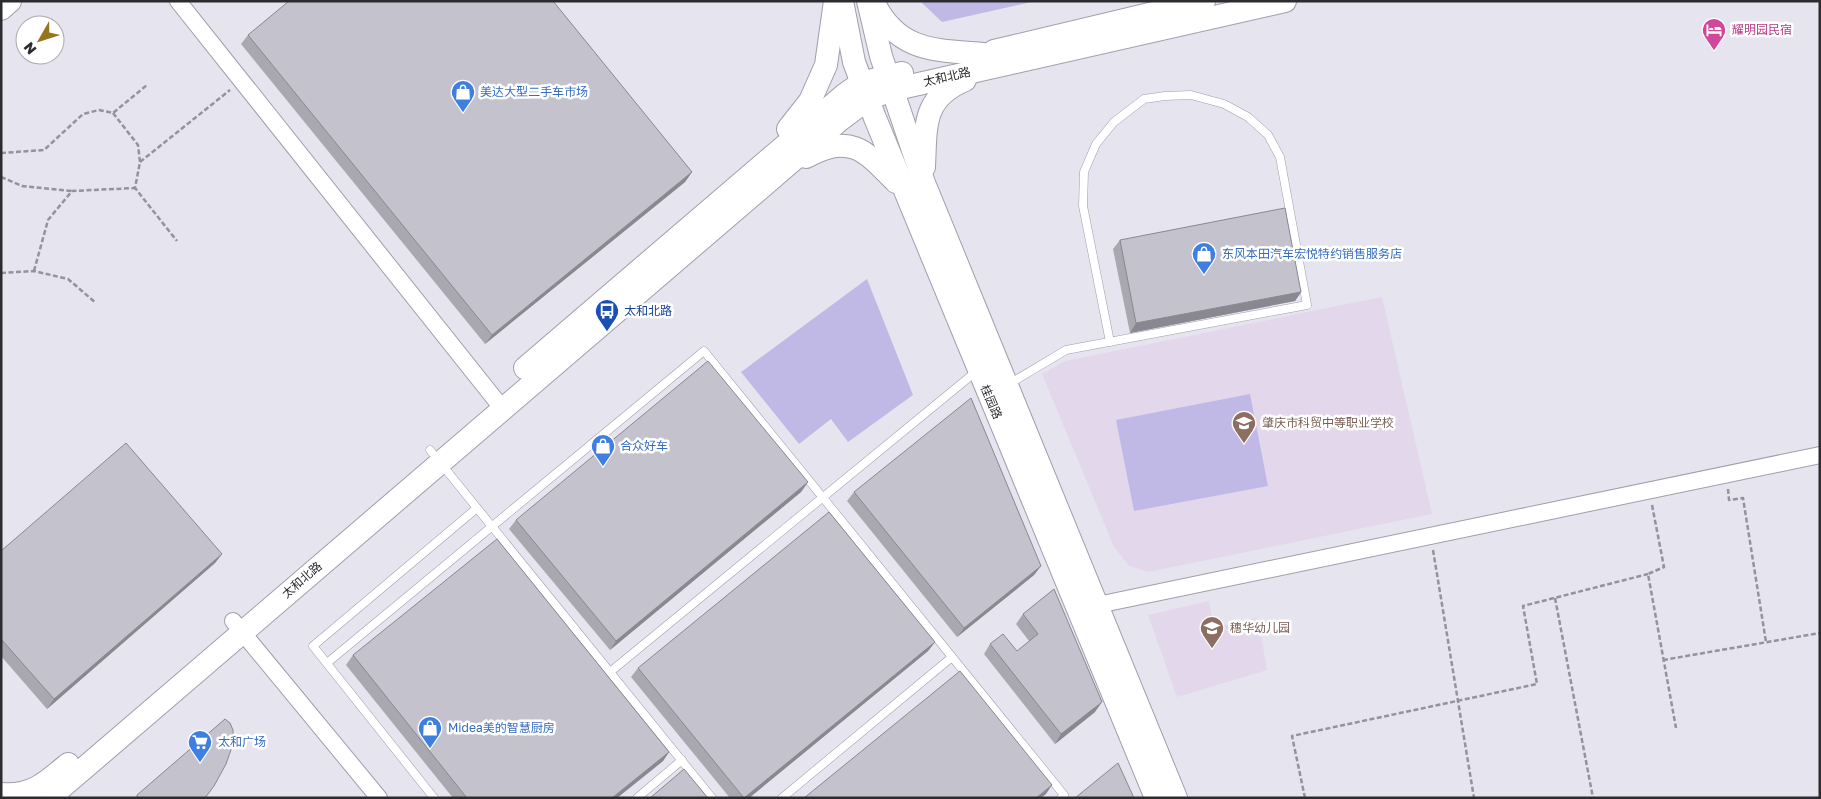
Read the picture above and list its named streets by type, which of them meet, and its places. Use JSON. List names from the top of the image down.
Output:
{
  "streets": {
    "main road": ["太和北路", "桂园路"]
  },
  "crossings": [
    ["太和北路", "桂园路"]
  ],
  "places": {
    "hotel": ["耀明园民宿"],
    "shop": [
      "美达大型二手车市场",
      "东风本田汽车宏悦特约销售服务店",
      "合众好车",
      "Midea美的智慧厨房"
    ],
    "bus stop": ["太和北路"],
    "school or university": ["肇庆市科贸中等职业学校", "穗华幼儿园"],
    "supermarket": ["太和广场"]
  },
  "north": "bottom left"
}
